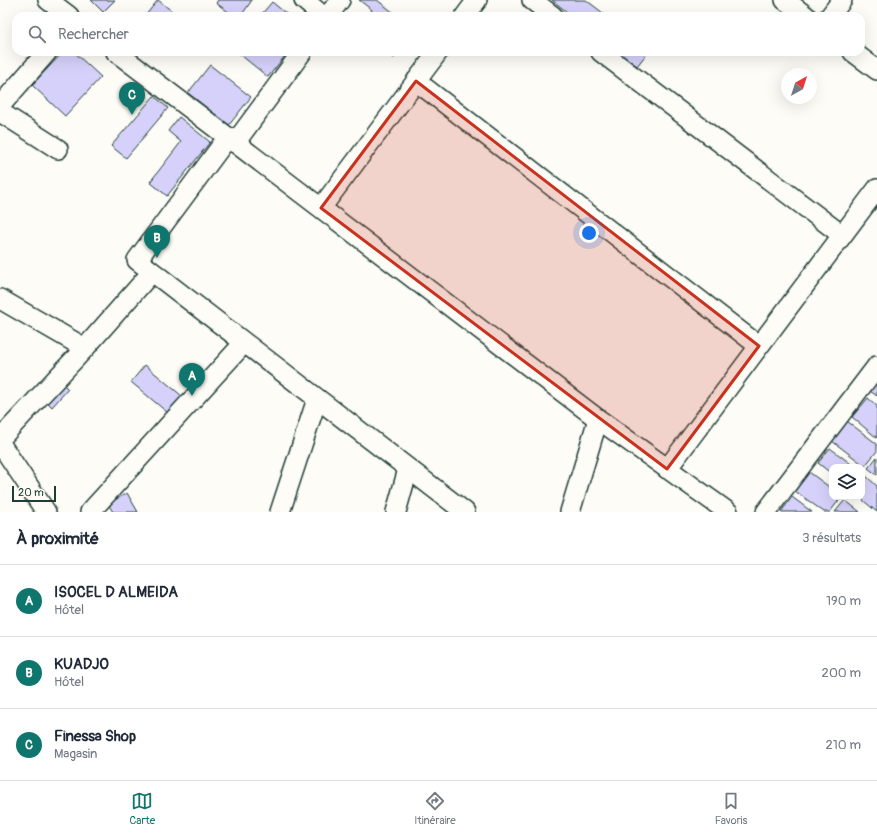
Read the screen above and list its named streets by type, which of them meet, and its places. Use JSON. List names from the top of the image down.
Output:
{
  "scale_bar": "20 m",
  "north": "top right",
  "page": {
    "search": "Rechercher",
    "pins": ["C", "B", "A"],
    "scale": "20 m",
    "heading": ["À proximité", "3 résultats"],
    "list": [
      {
        "mark": "A",
        "name": "ISOCEL D ALMEIDA",
        "note": "Hôtel",
        "value": "190 m"
      },
      {
        "mark": "B",
        "name": "KUADJO",
        "note": "Hôtel",
        "value": "200 m"
      },
      {
        "mark": "C",
        "name": "Finessa Shop",
        "note": "Magasin",
        "value": "210 m"
      }
    ],
    "nav": ["Carte", "Itinéraire", "Favoris"]
  }
}
